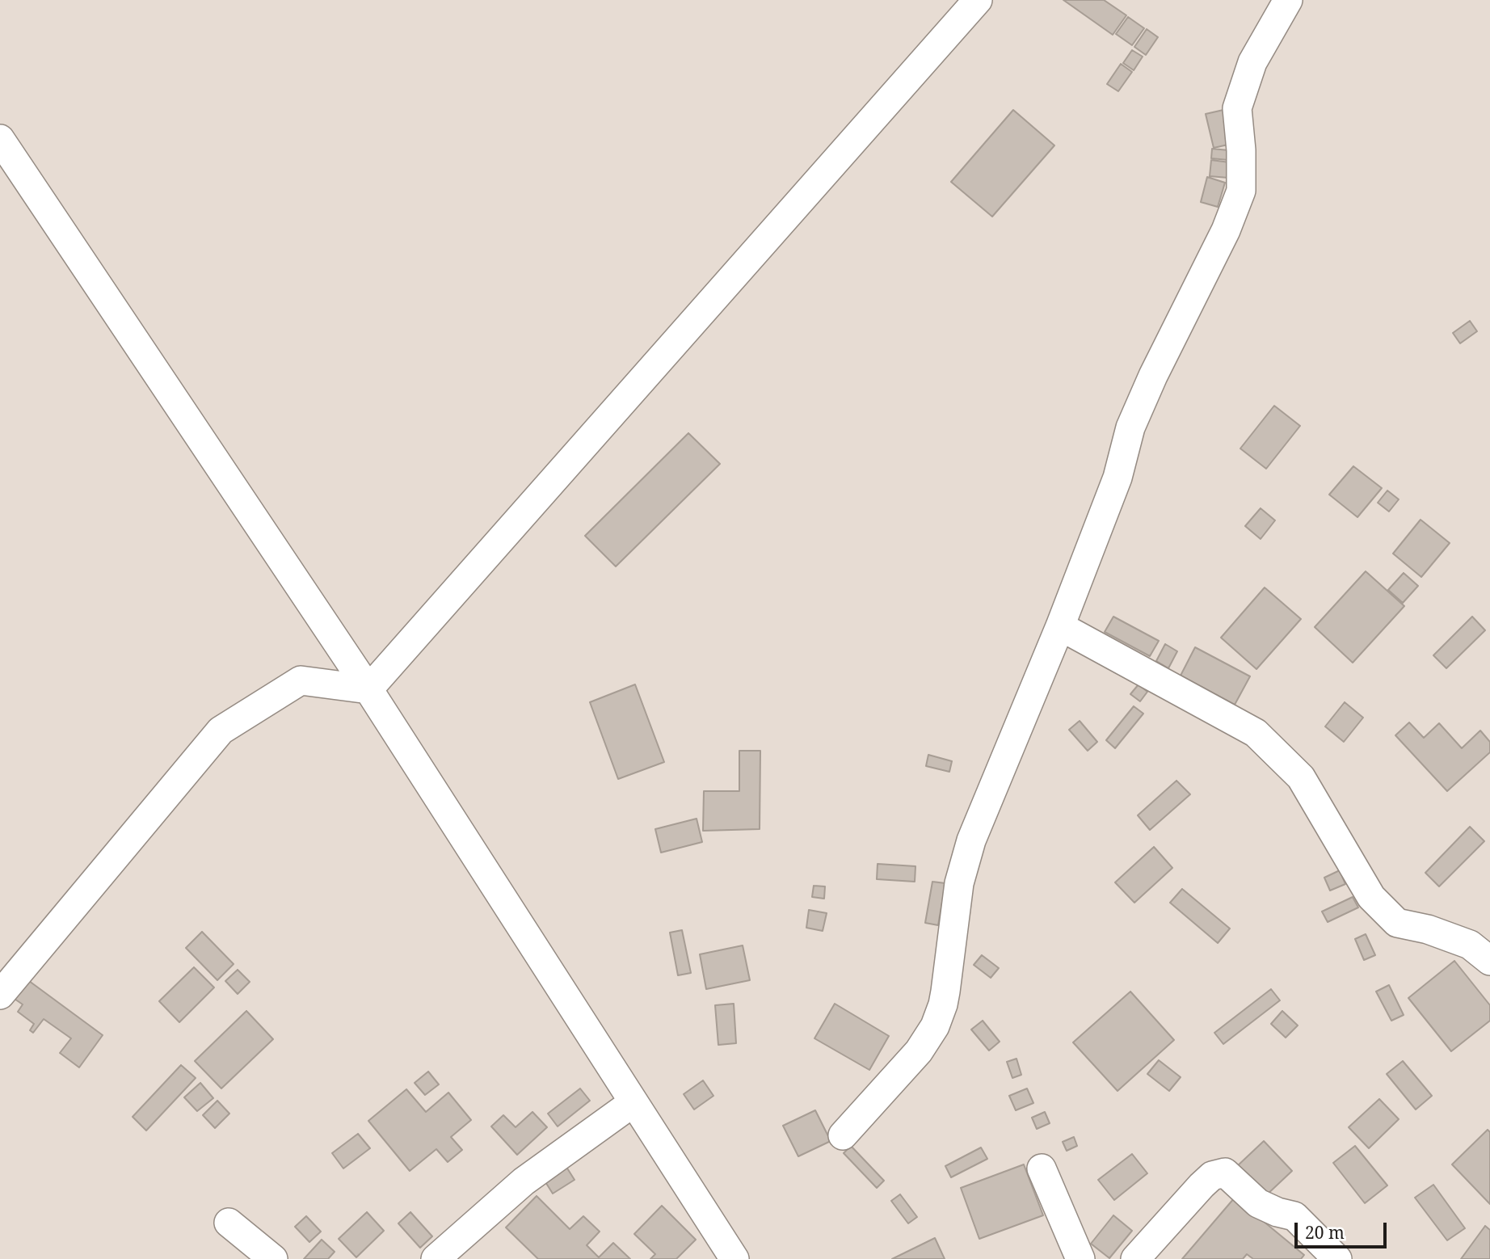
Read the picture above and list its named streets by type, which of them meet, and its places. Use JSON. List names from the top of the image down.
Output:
{
  "scale_bar": "20 m"
}
